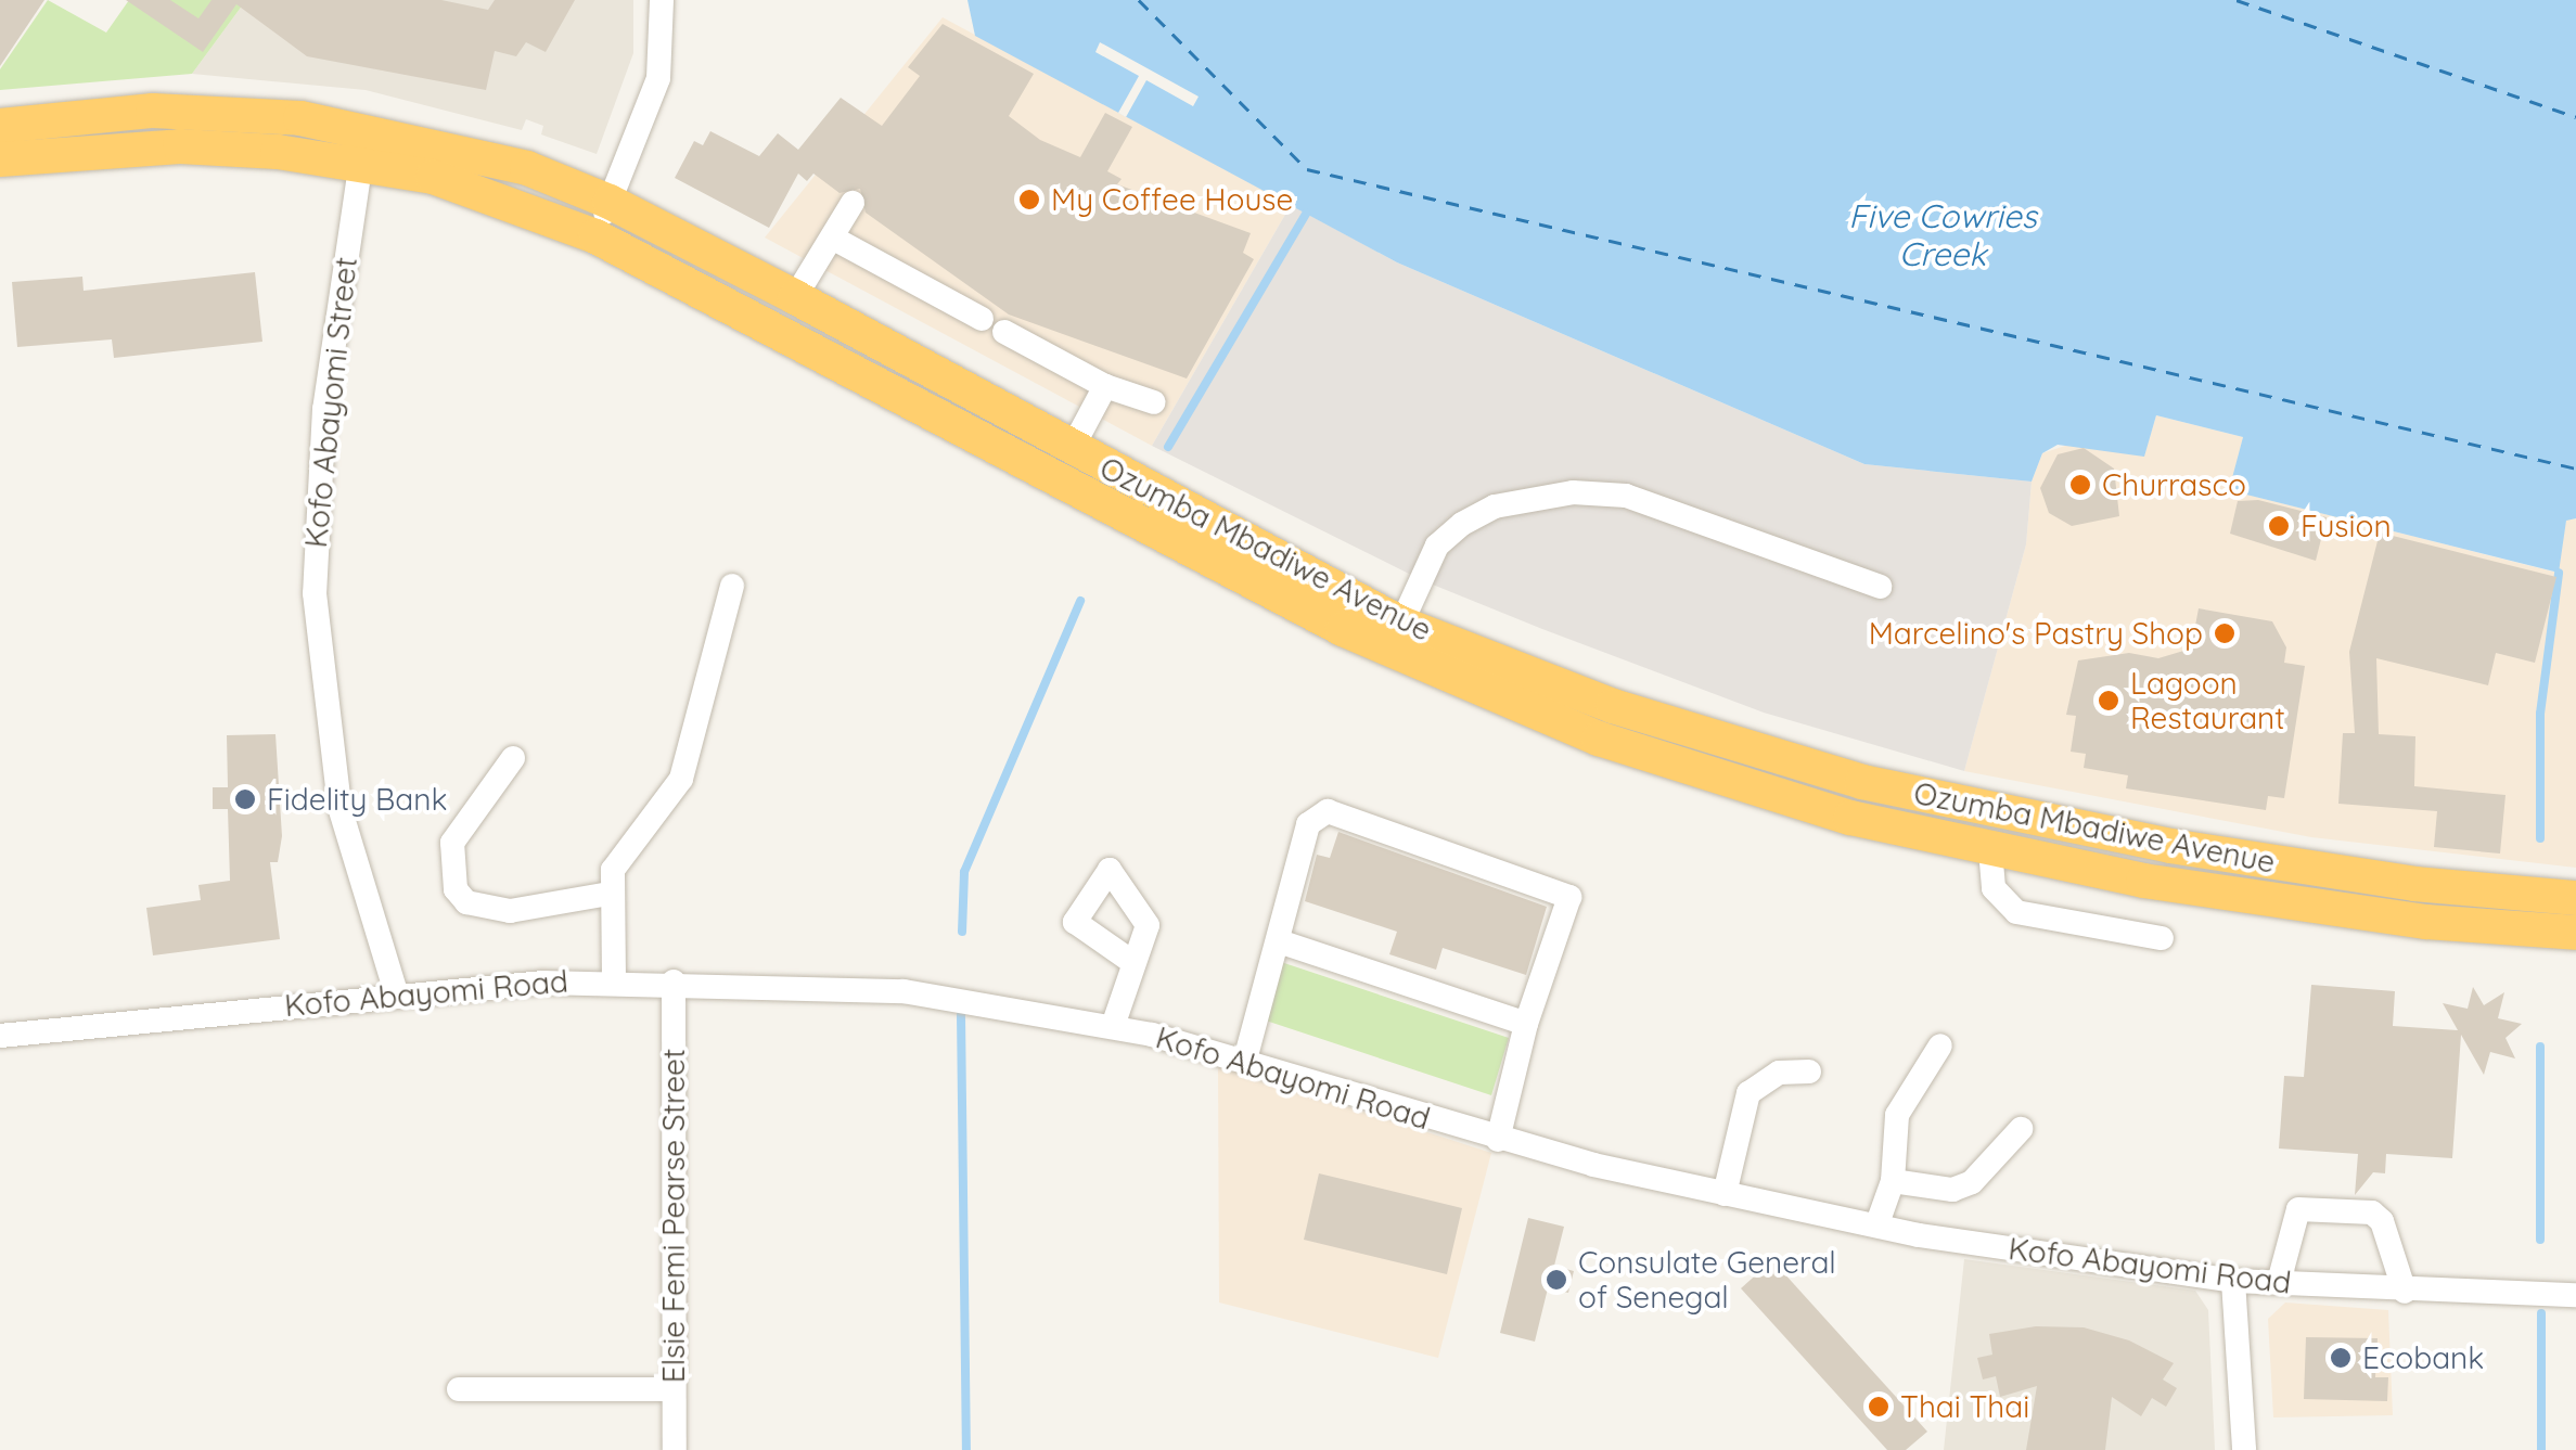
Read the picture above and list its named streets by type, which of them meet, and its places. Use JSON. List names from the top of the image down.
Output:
{
  "streets": {
    "highway": ["Ozumba Mbadiwe Avenue"],
    "street": ["Kofo Abayomi Street", "Kofo Abayomi Road", "Elsie Femi Pearse Street"]
  },
  "crossings": [
    ["Kofo Abayomi Street", "Ozumba Mbadiwe Avenue"],
    ["Kofo Abayomi Street", "Kofo Abayomi Road"],
    ["Kofo Abayomi Road", "Elsie Femi Pearse Street"]
  ],
  "water": ["Five Cowries Creek"],
  "places": [
    "My Coffee House",
    "Churrasco",
    "Fusion",
    "Marcelino's Pastry Shop",
    "Lagoon Restaurant",
    "Fidelity Bank",
    "Consulate General of Senegal",
    "Ecobank",
    "Thai Thai"
  ]
}
